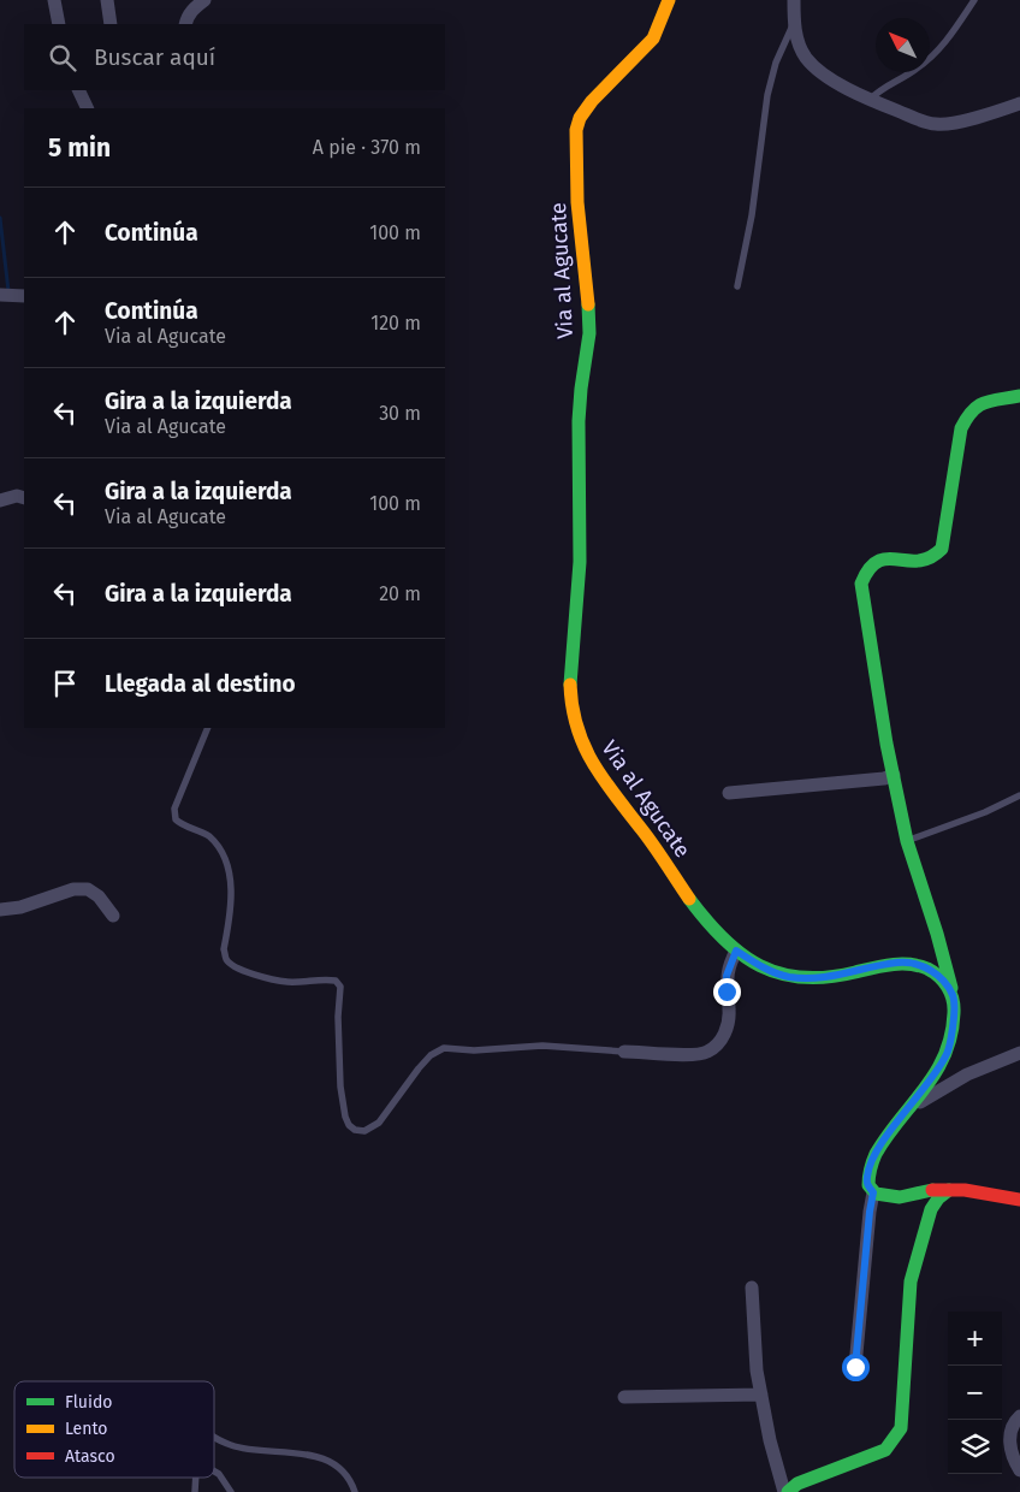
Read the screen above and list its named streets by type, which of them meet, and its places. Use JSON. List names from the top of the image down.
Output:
{
  "streets": {
    "street": ["Via al Agucate"]
  },
  "legend": ["Fluido", "Lento", "Atasco"],
  "north": "top left",
  "page": {
    "search": "Buscar aquí",
    "heading": ["5 min", "A pie · 370 m"],
    "list": [
      ["Continúa", "100 m"],
      ["Continúa", "Via al Agucate", "120 m"],
      ["Gira a la izquierda", "Via al Agucate", "30 m"],
      ["Gira a la izquierda", "Via al Agucate", "100 m"],
      ["Gira a la izquierda", "20 m"],
      "Llegada al destino"
    ],
    "map_buttons": ["+", "−"]
  }
}
